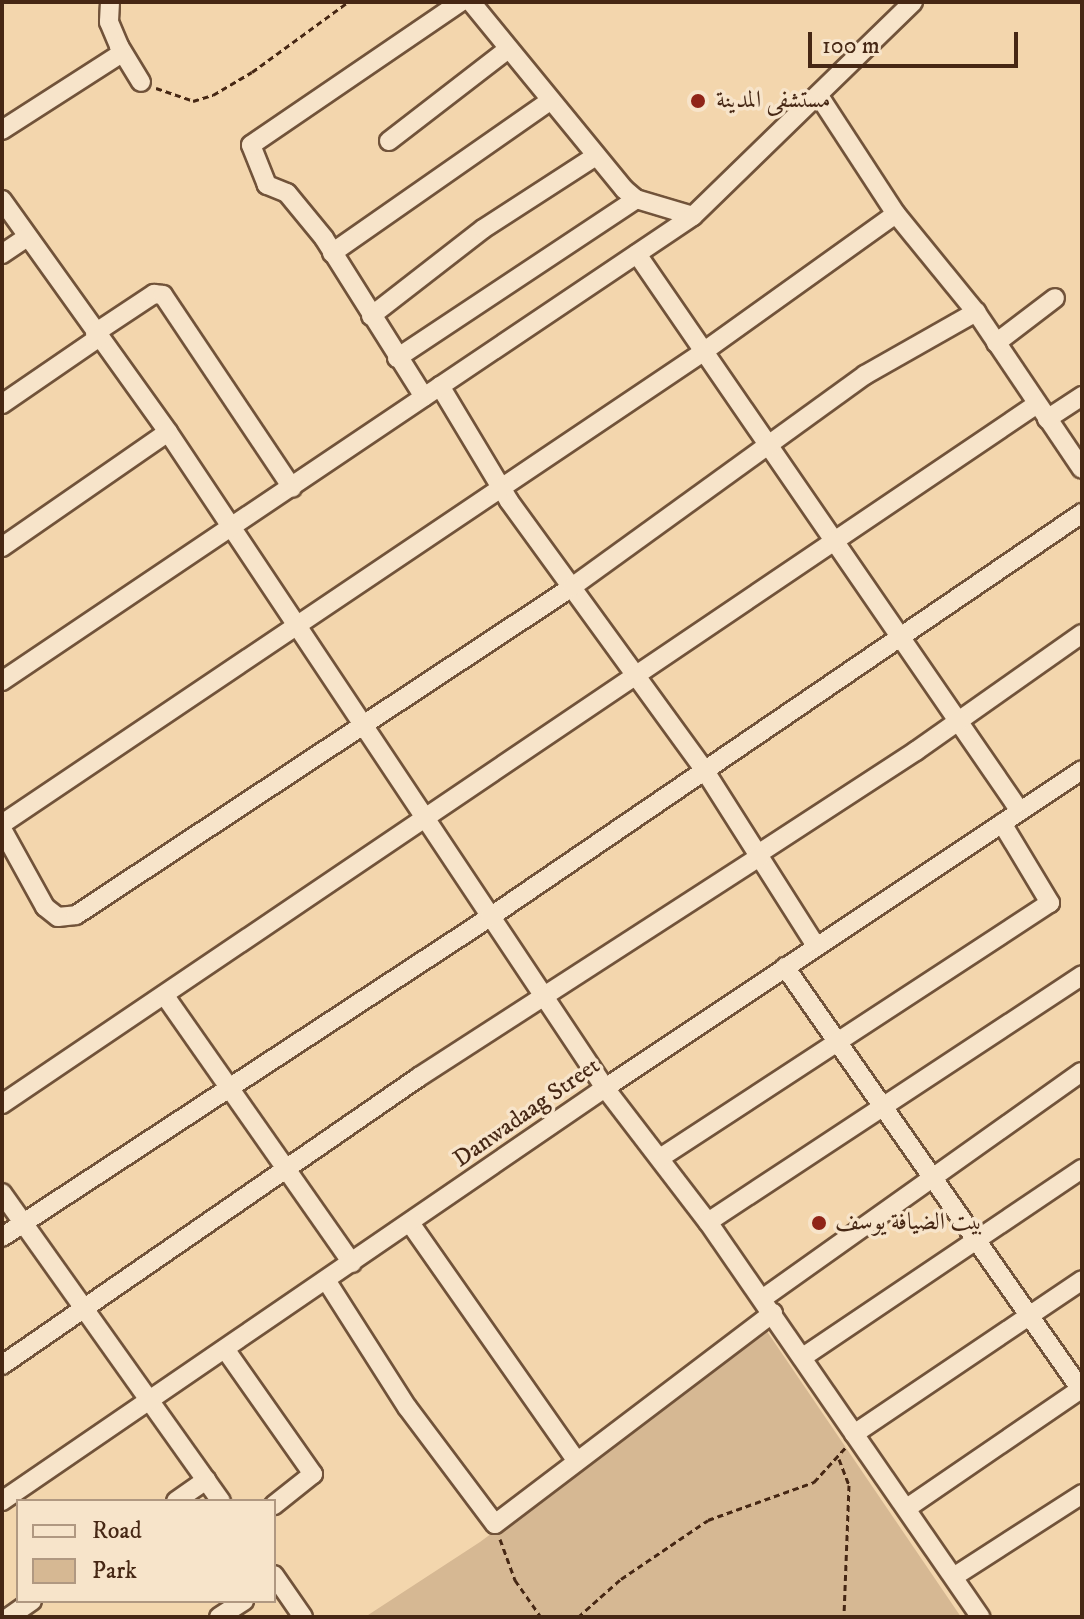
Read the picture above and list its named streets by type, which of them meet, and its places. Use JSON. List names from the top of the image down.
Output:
{
  "streets": {
    "street": ["Danwadaag Street"]
  },
  "places": ["مستشفى المدينة", "بيت الضيافة يوسف"],
  "legend": ["Road", "Park"],
  "scale_bar": "100 m"
}
